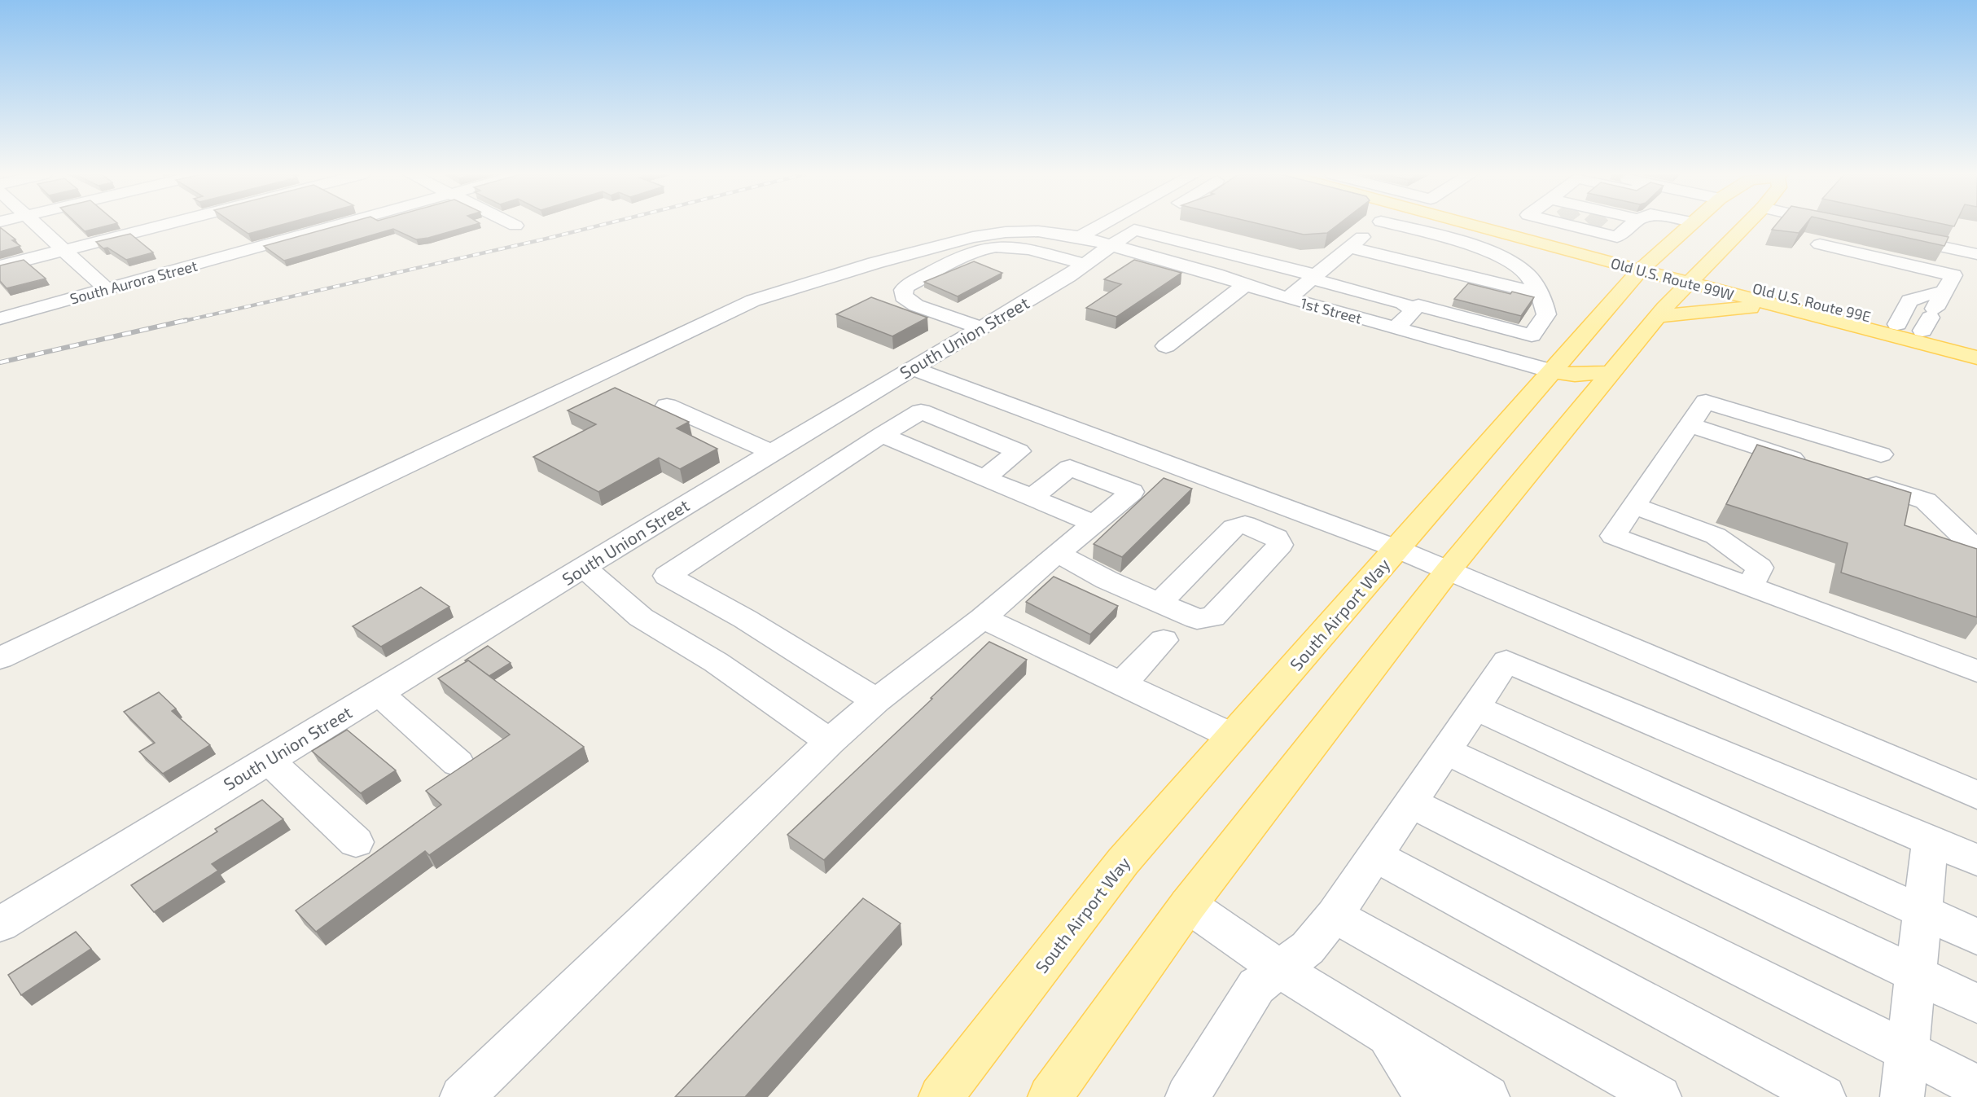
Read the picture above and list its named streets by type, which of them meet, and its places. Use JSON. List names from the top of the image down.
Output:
{
  "streets": {
    "main road": ["Old U.S. Route 99W", "Old U.S. Route 99E", "South Airport Way"],
    "street": ["South Aurora Street", "1st Street", "South Union Street"]
  },
  "crossings": [
    ["Old U.S. Route 99W", "Old U.S. Route 99E"],
    ["Old U.S. Route 99W", "South Airport Way"],
    ["Old U.S. Route 99E", "South Airport Way"],
    ["1st Street", "South Union Street"],
    ["1st Street", "South Airport Way"]
  ]
}
